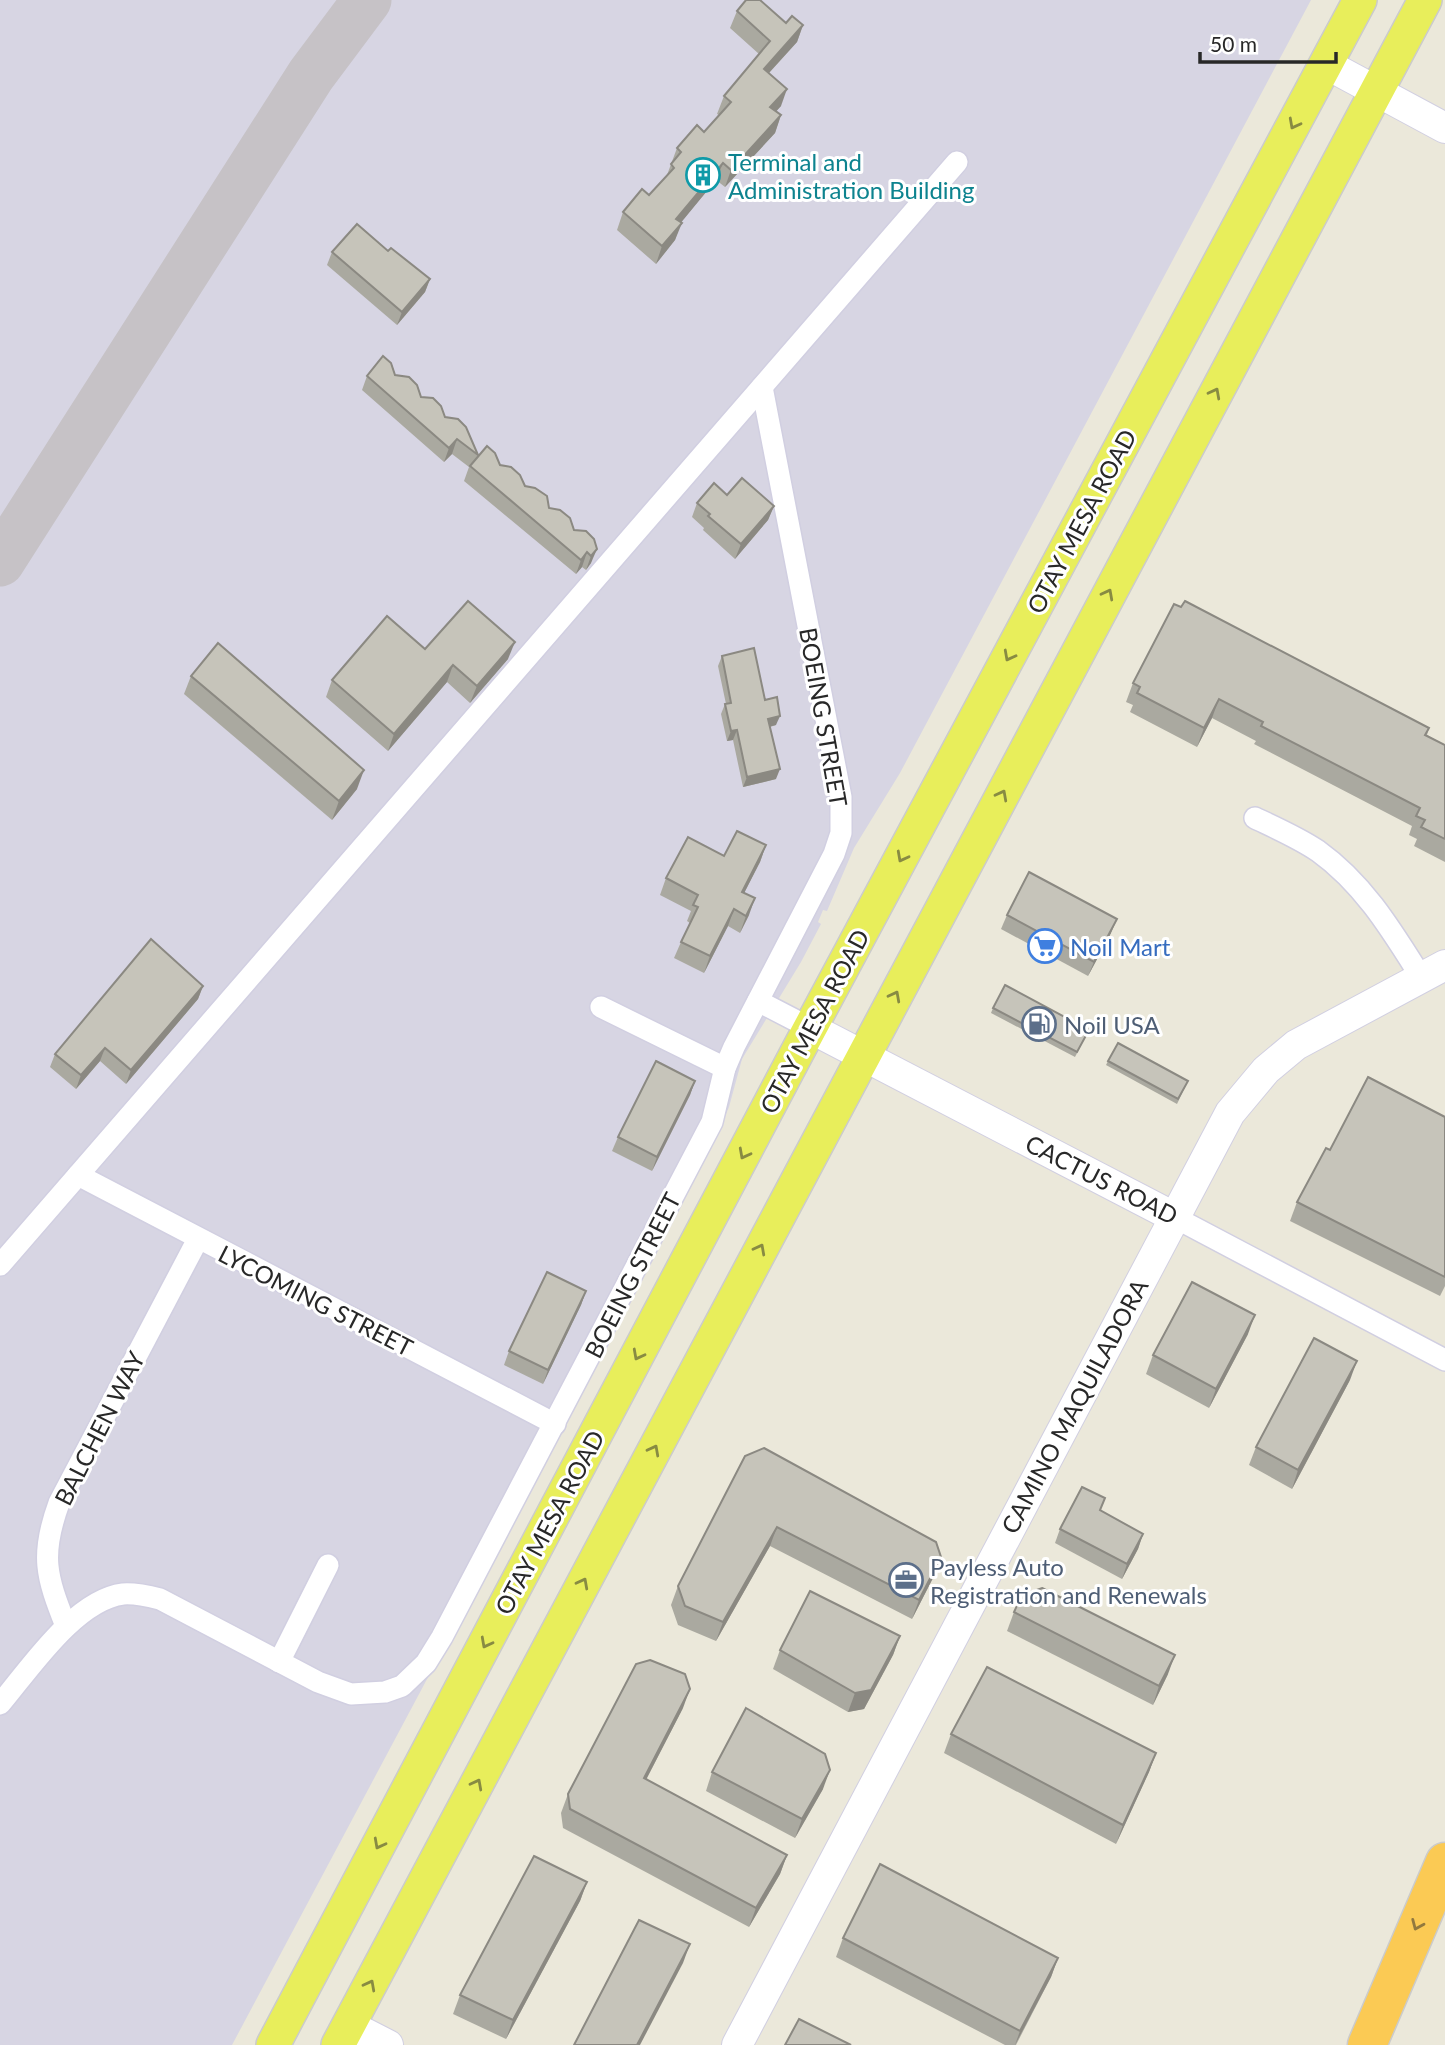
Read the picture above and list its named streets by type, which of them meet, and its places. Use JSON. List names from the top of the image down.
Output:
{
  "streets": {
    "main road": ["OTAY MESA ROAD"],
    "street": [
      "BOEING STREET",
      "CACTUS ROAD",
      "LYCOMING STREET",
      "CAMINO MAQUILADORA",
      "BALCHEN WAY"
    ]
  },
  "crossings": [
    ["OTAY MESA ROAD", "CACTUS ROAD"],
    ["BOEING STREET", "CACTUS ROAD"],
    ["BOEING STREET", "LYCOMING STREET"],
    ["BOEING STREET", "BALCHEN WAY"],
    ["CACTUS ROAD", "CAMINO MAQUILADORA"],
    ["LYCOMING STREET", "BALCHEN WAY"]
  ],
  "places": {
    "building": ["Terminal and Administration Building"],
    "supermarket": ["Noil Mart"],
    "fuel station": ["Noil USA"],
    "office": ["Payless Auto Registration and Renewals"]
  },
  "scale_bar": "50 m"
}
